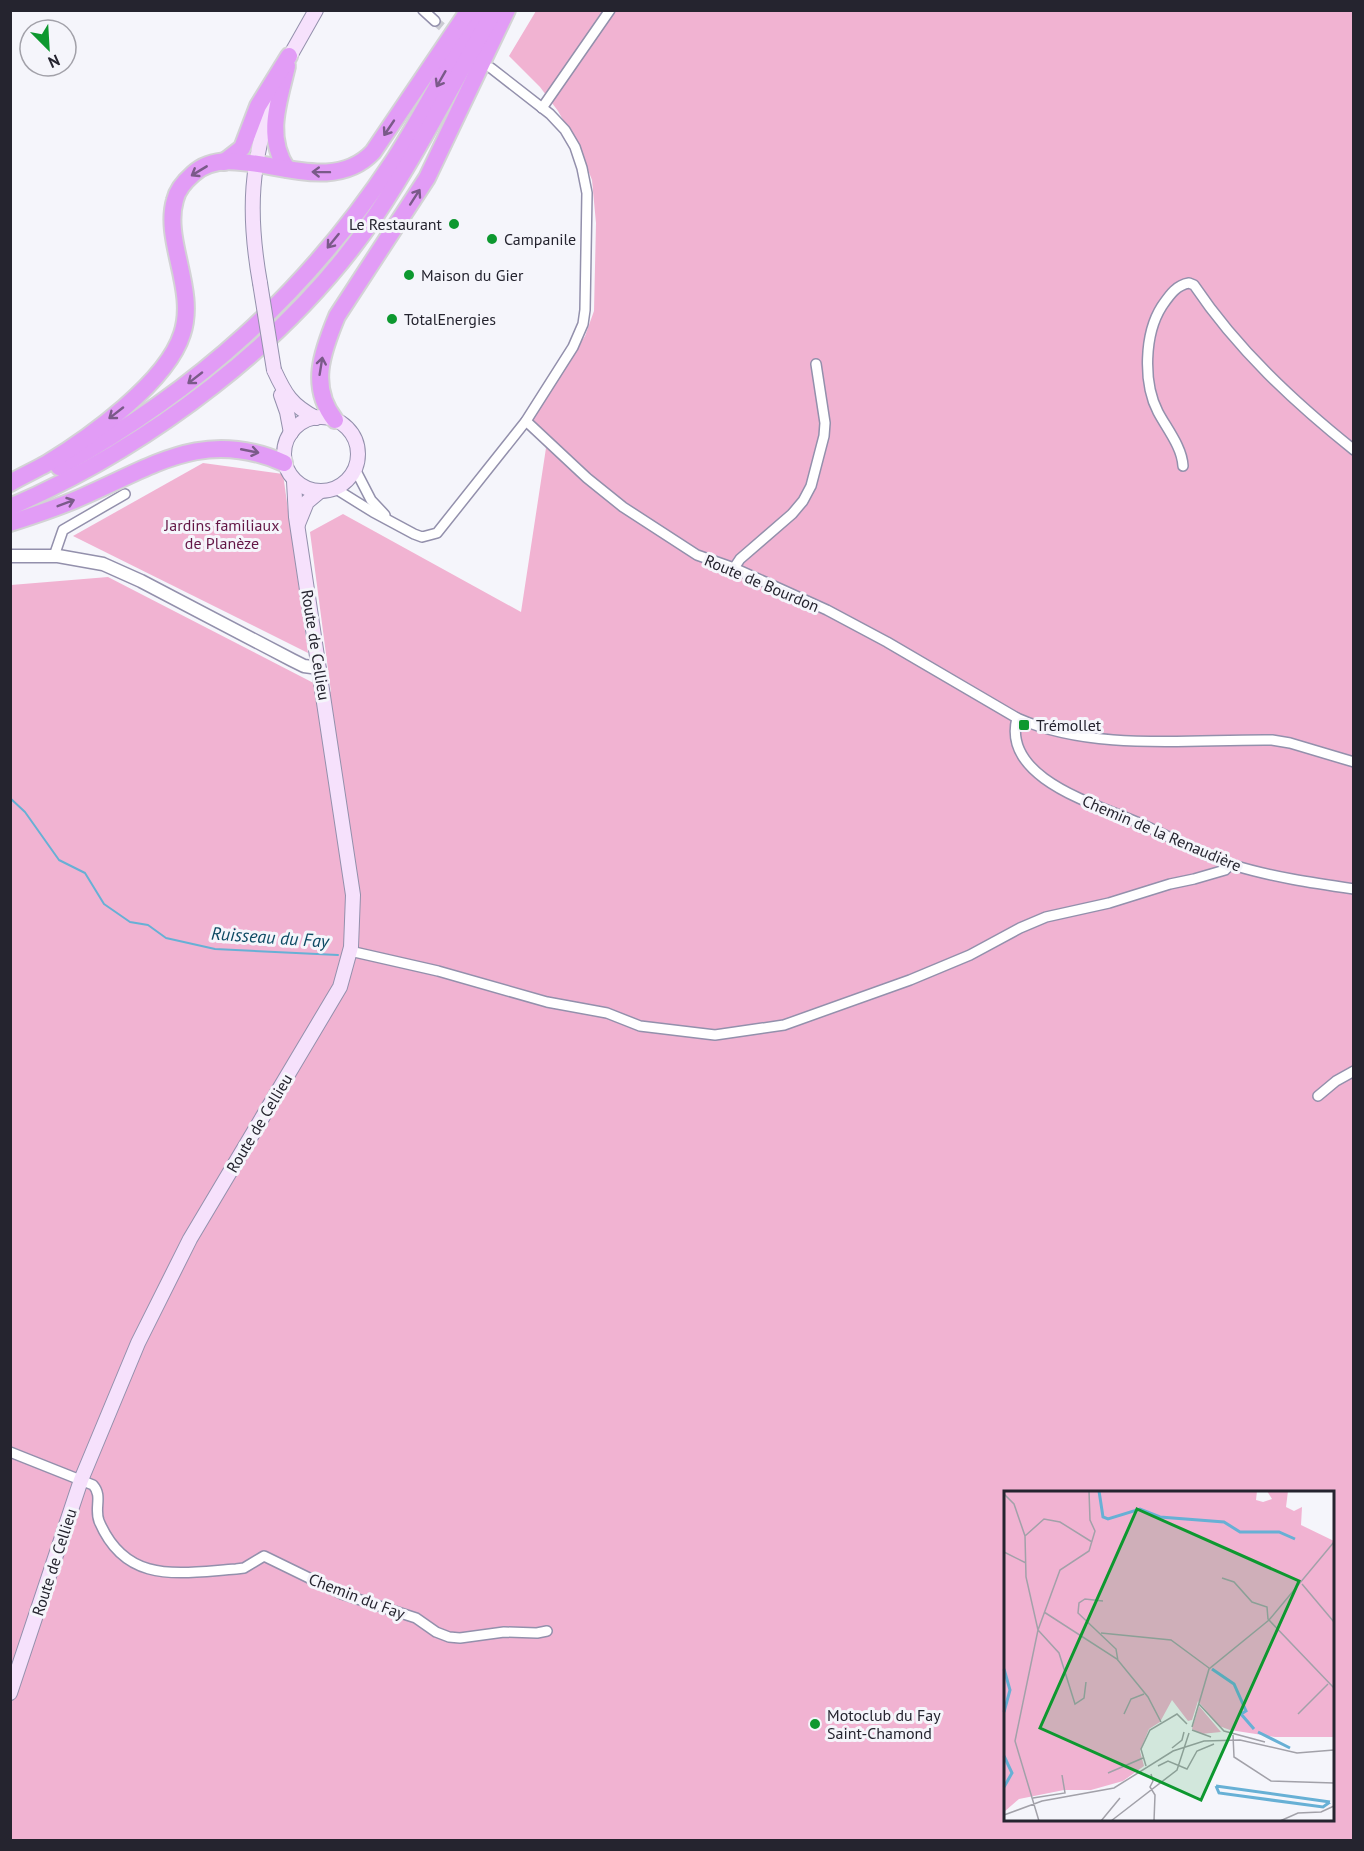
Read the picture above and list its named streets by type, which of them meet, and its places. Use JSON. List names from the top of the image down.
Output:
{
  "streets": {
    "main road": ["Route de Cellieu"],
    "street": ["Route de Bourdon", "Chemin de la Renaudière", "Chemin du Fay"]
  },
  "crossings": [
    ["Route de Bourdon", "Chemin de la Renaudière"],
    ["Route de Cellieu", "Chemin du Fay"]
  ],
  "water": ["Ruisseau du Fay"],
  "parks": ["Jardins familiaux de Planèze"],
  "places": {
    "other": [
      "Le Restaurant",
      "Campanile",
      "Maison du Gier",
      "TotalEnergies",
      "Motoclub du Fay Saint-Chamond"
    ],
    "transit": ["Trémollet"]
  },
  "north": "bottom right"
}
